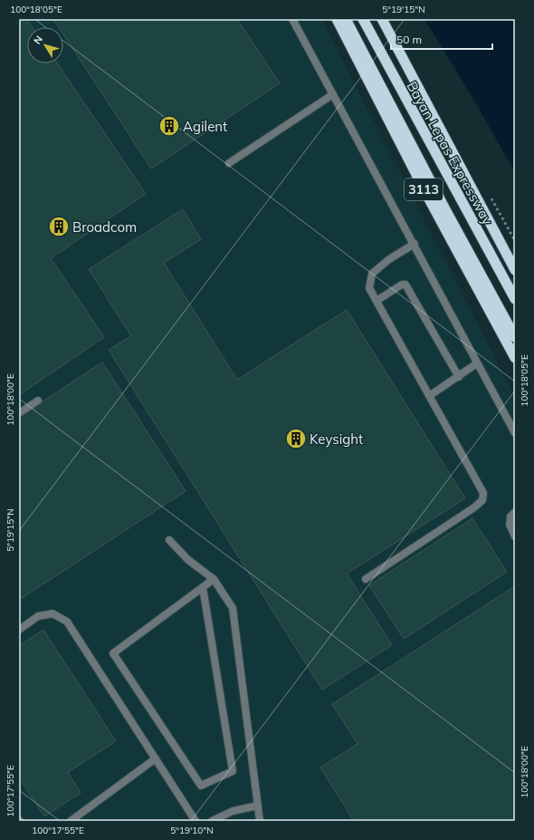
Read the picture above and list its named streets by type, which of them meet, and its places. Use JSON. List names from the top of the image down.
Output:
{
  "streets": {
    "highway": ["Bayan Lepas Expressway", "3113"]
  },
  "places": {
    "building": ["Agilent", "Broadcom", "Keysight"]
  },
  "scale_bar": "50 m",
  "north": "top left",
  "coordinates": [
    "100°18'05\"E",
    "5°19'15\"N",
    "100°18'00\"E",
    "100°17'55\"E",
    "5°19'10\"N"
  ]
}
